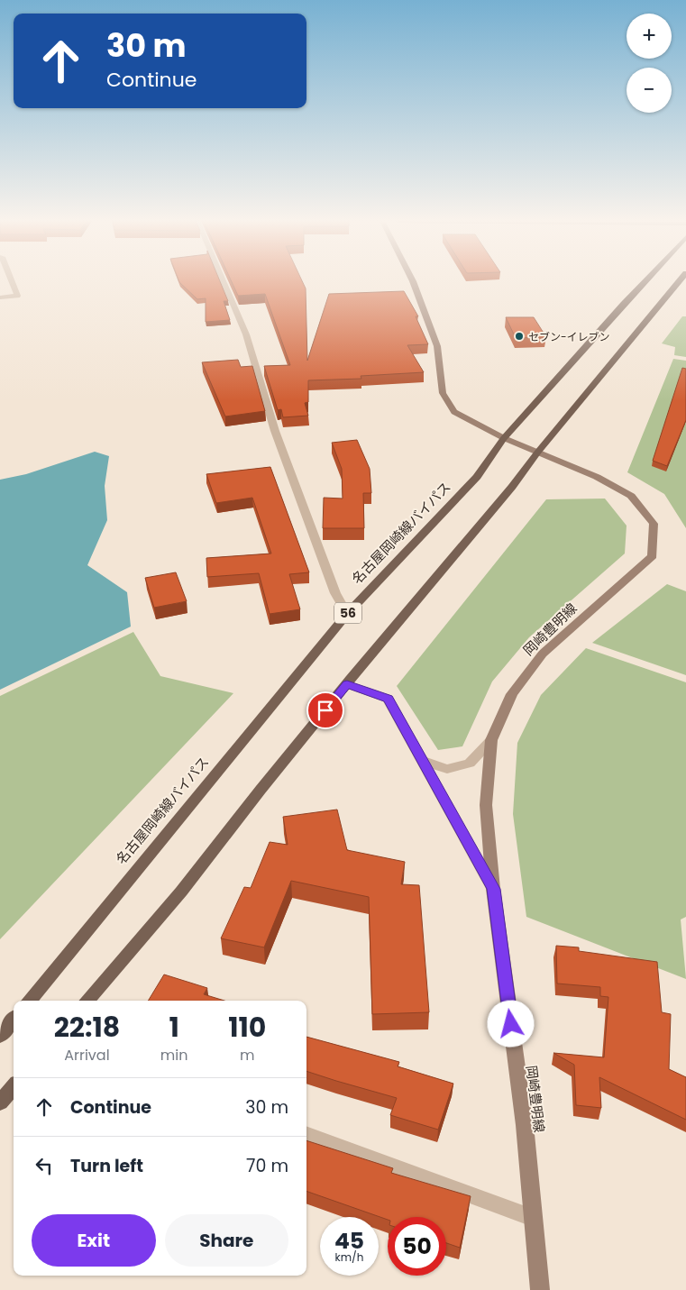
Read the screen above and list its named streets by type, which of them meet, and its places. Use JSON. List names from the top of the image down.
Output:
{
  "streets": {
    "main road": ["名古屋岡崎線バイパス", "56", "岡崎豊明線"]
  },
  "crossings": [
    ["名古屋岡崎線バイパス", "岡崎豊明線"]
  ],
  "places": ["セブン-イレブン"],
  "page": {
    "map_buttons": ["+", "−"],
    "turn": ["30 m", "Continue"],
    "eta": [
      "22:18",
      "Arrival",
      "1",
      "min",
      "110",
      "m"
    ],
    "list": [
      {
        "name": "Continue",
        "value": "30 m"
      },
      {
        "name": "Turn left",
        "value": "70 m"
      }
    ],
    "buttons": ["Exit", "Share"],
    "speed": "45 km/h",
    "limit": "50"
  }
}
